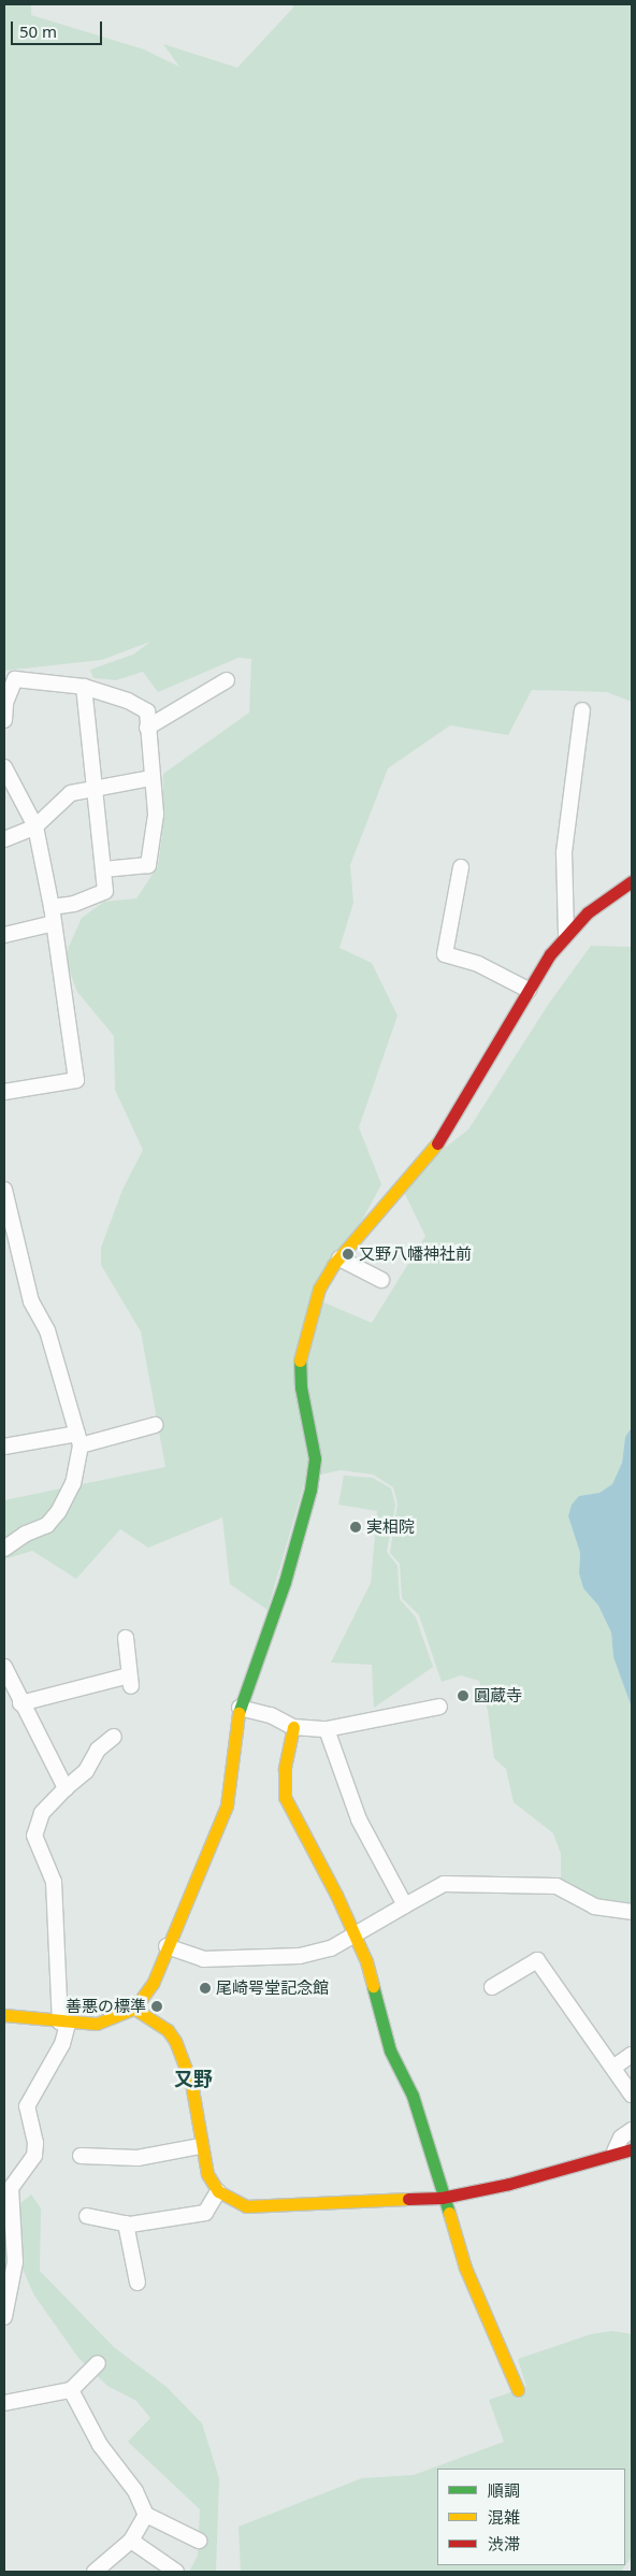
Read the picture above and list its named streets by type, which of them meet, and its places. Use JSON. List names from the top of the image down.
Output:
{
  "districts": ["又野"],
  "places": [
    "又野八幡神社前",
    "実相院",
    "圓蔵寺",
    "尾崎咢堂記念館",
    "善悪の標準"
  ],
  "legend": ["順調", "混雑", "渋滞"],
  "scale_bar": "50 m"
}
